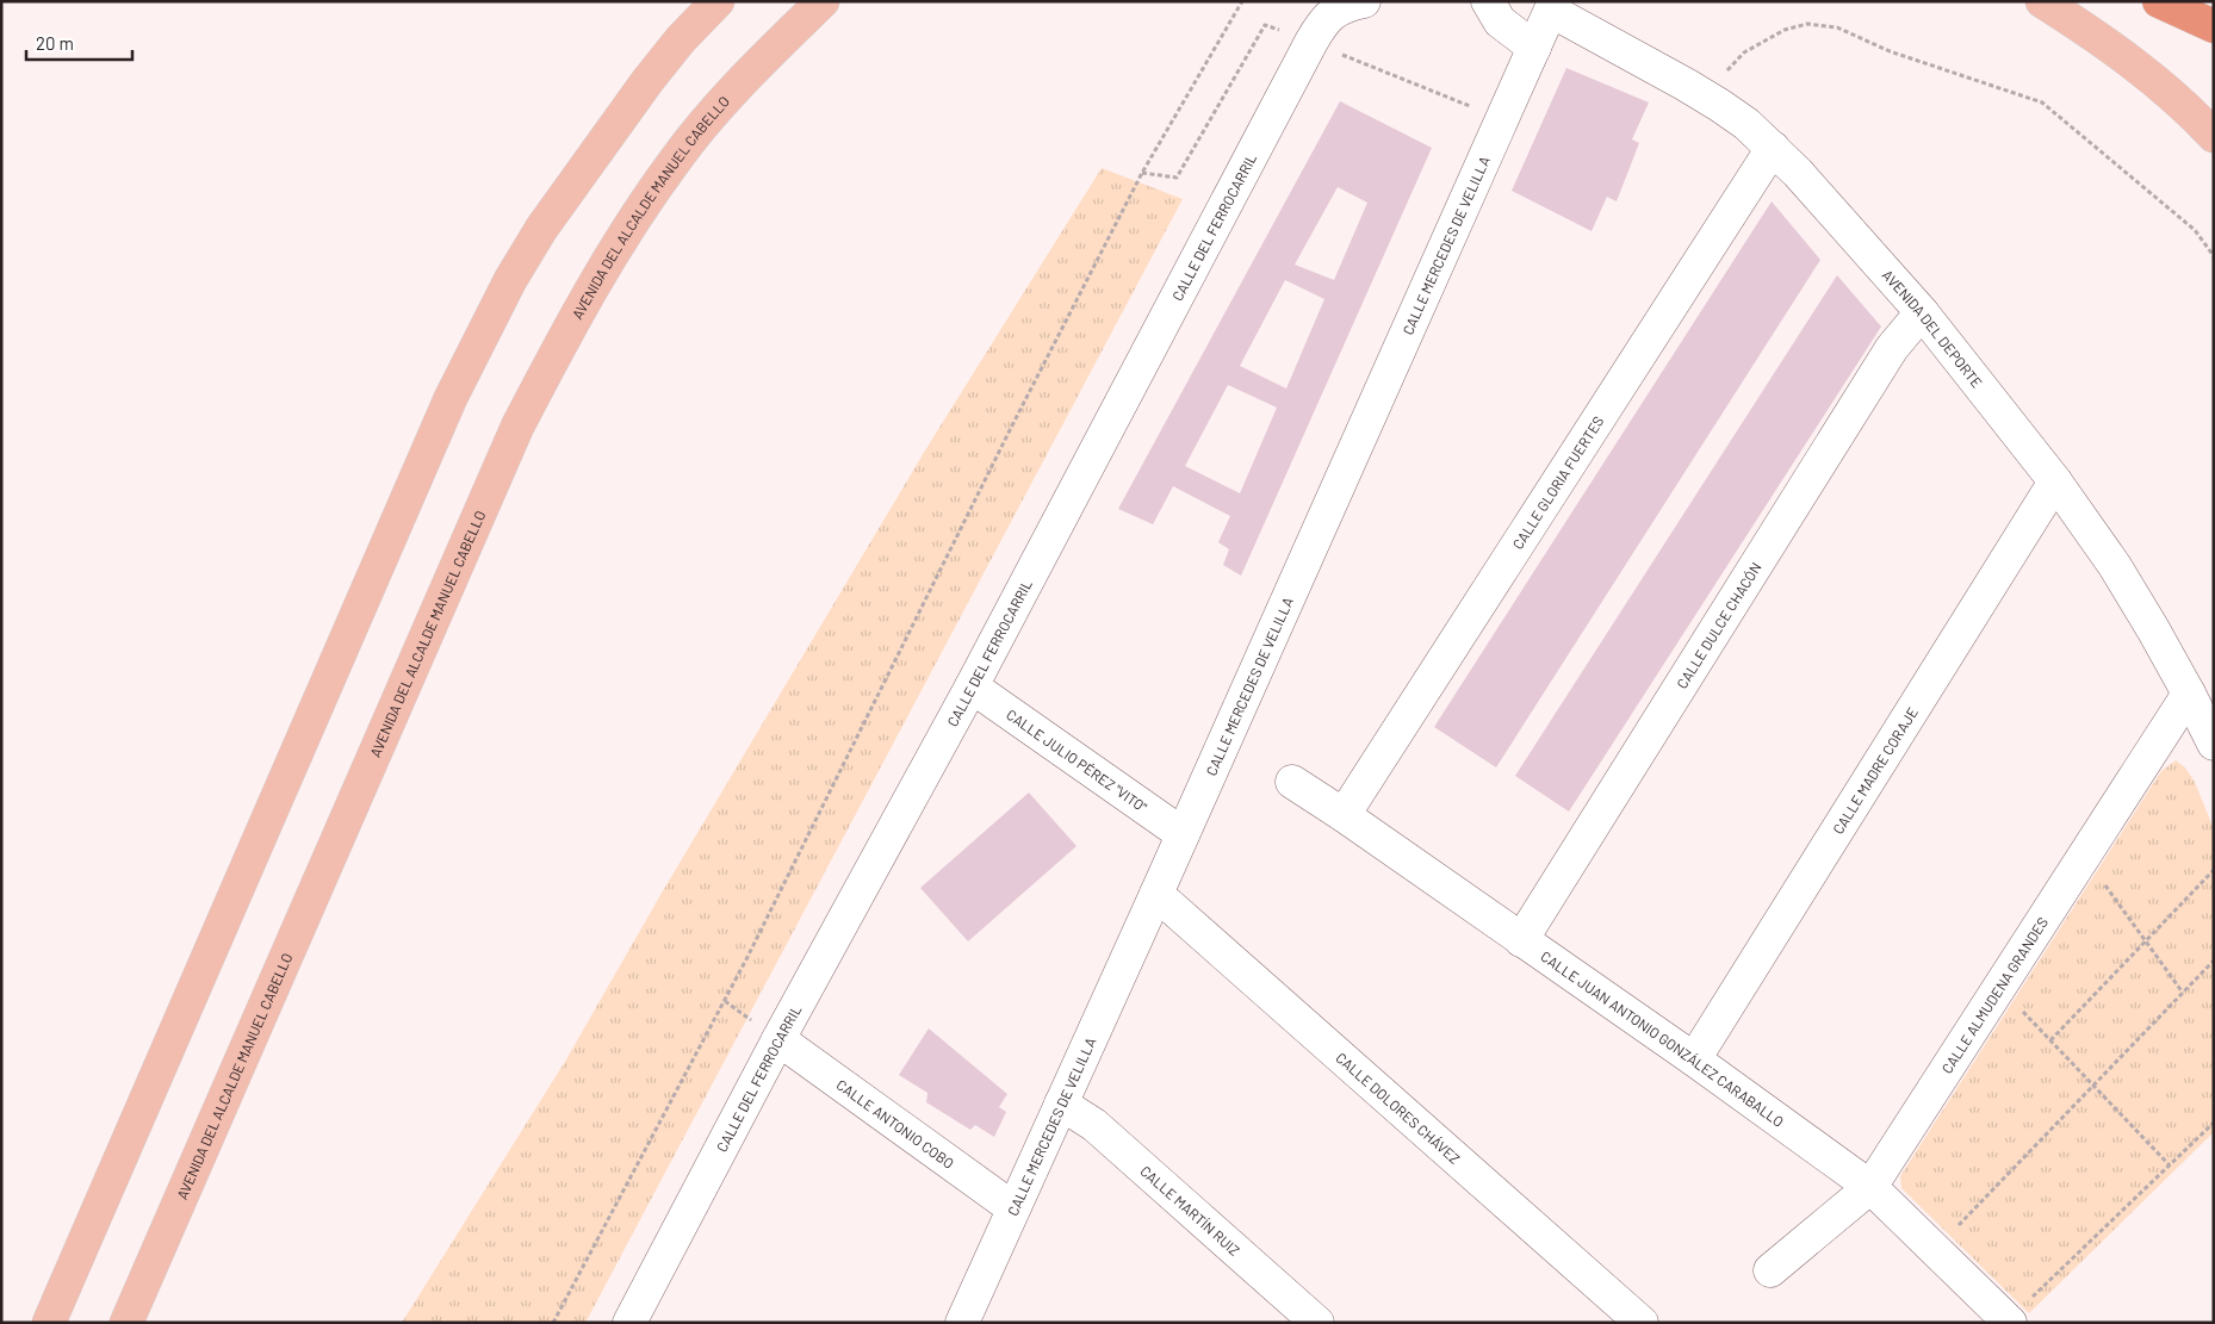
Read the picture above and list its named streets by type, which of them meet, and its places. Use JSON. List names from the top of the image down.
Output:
{
  "streets": {
    "main road": ["AVENIDA DEL ALCALDE MANUEL CABELLO"],
    "street": [
      "CALLE DEL FERROCARRIL",
      "CALLE MERCEDES DE VELILLA",
      "AVENIDA DEL DEPORTE",
      "CALLE GLORIA FUERTES",
      "CALLE DULCE CHACÓN",
      "CALLE JULIO PÉREZ \"VITO\"",
      "CALLE MADRE CORAJE",
      "CALLE ALMUDENA GRANDES",
      "CALLE JUAN ANTONIO GONZÁLEZ CARABALLO",
      "CALLE DOLORES CHÁVEZ",
      "CALLE ANTONIO COBO",
      "CALLE MARTÍN RUIZ"
    ]
  },
  "crossings": [
    ["CALLE DEL FERROCARRIL", "CALLE JULIO PÉREZ \"VITO\""],
    ["CALLE DEL FERROCARRIL", "CALLE ANTONIO COBO"],
    ["CALLE MERCEDES DE VELILLA", "AVENIDA DEL DEPORTE"],
    ["CALLE MERCEDES DE VELILLA", "CALLE JULIO PÉREZ \"VITO\""],
    ["CALLE MERCEDES DE VELILLA", "CALLE DOLORES CHÁVEZ"],
    ["CALLE MERCEDES DE VELILLA", "CALLE ANTONIO COBO"],
    ["CALLE MERCEDES DE VELILLA", "CALLE MARTÍN RUIZ"],
    ["AVENIDA DEL DEPORTE", "CALLE GLORIA FUERTES"],
    ["AVENIDA DEL DEPORTE", "CALLE DULCE CHACÓN"],
    ["AVENIDA DEL DEPORTE", "CALLE MADRE CORAJE"],
    ["AVENIDA DEL DEPORTE", "CALLE ALMUDENA GRANDES"],
    ["CALLE GLORIA FUERTES", "CALLE JUAN ANTONIO GONZÁLEZ CARABALLO"],
    ["CALLE DULCE CHACÓN", "CALLE JUAN ANTONIO GONZÁLEZ CARABALLO"],
    ["CALLE MADRE CORAJE", "CALLE JUAN ANTONIO GONZÁLEZ CARABALLO"],
    ["CALLE ALMUDENA GRANDES", "CALLE JUAN ANTONIO GONZÁLEZ CARABALLO"]
  ],
  "scale_bar": "20 m"
}
